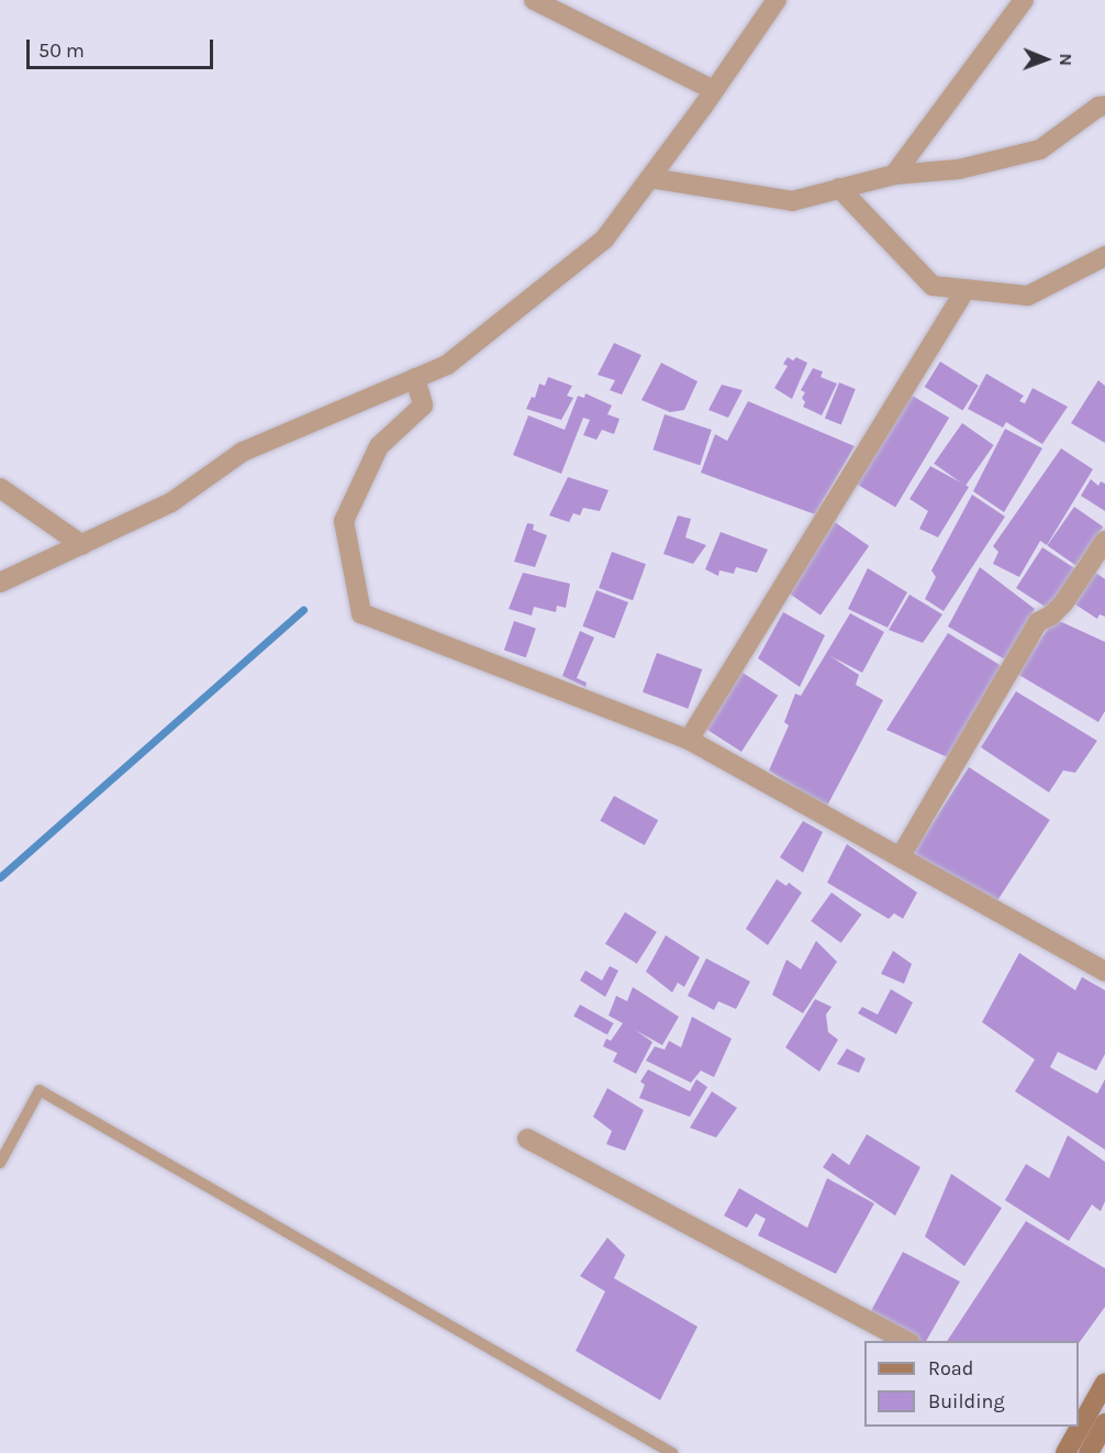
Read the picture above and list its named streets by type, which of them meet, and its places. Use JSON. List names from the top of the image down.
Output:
{
  "legend": ["Road", "Building"],
  "scale_bar": "50 m",
  "north": "right"
}
